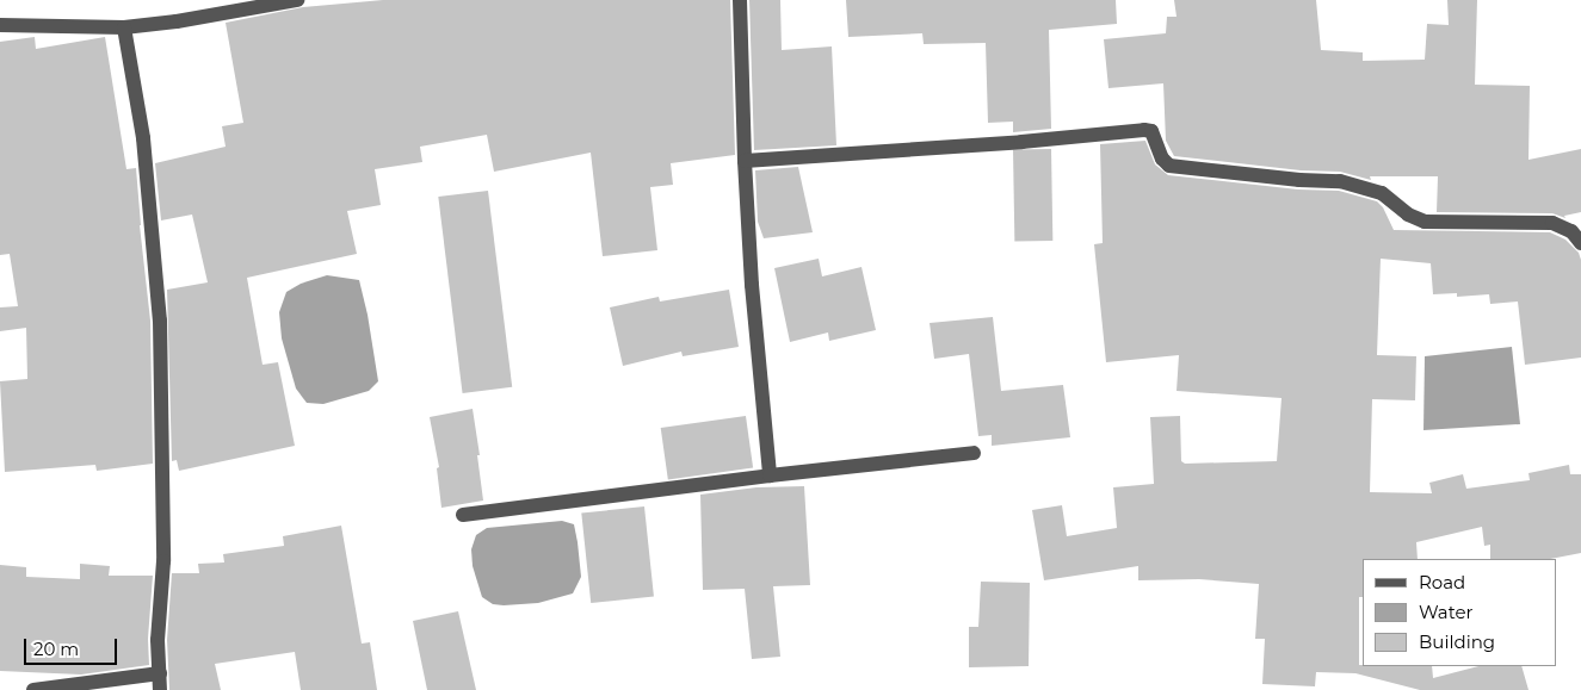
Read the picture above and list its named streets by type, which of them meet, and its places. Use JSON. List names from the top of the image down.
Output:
{
  "legend": ["Road", "Water", "Building"],
  "scale_bar": "20 m"
}
